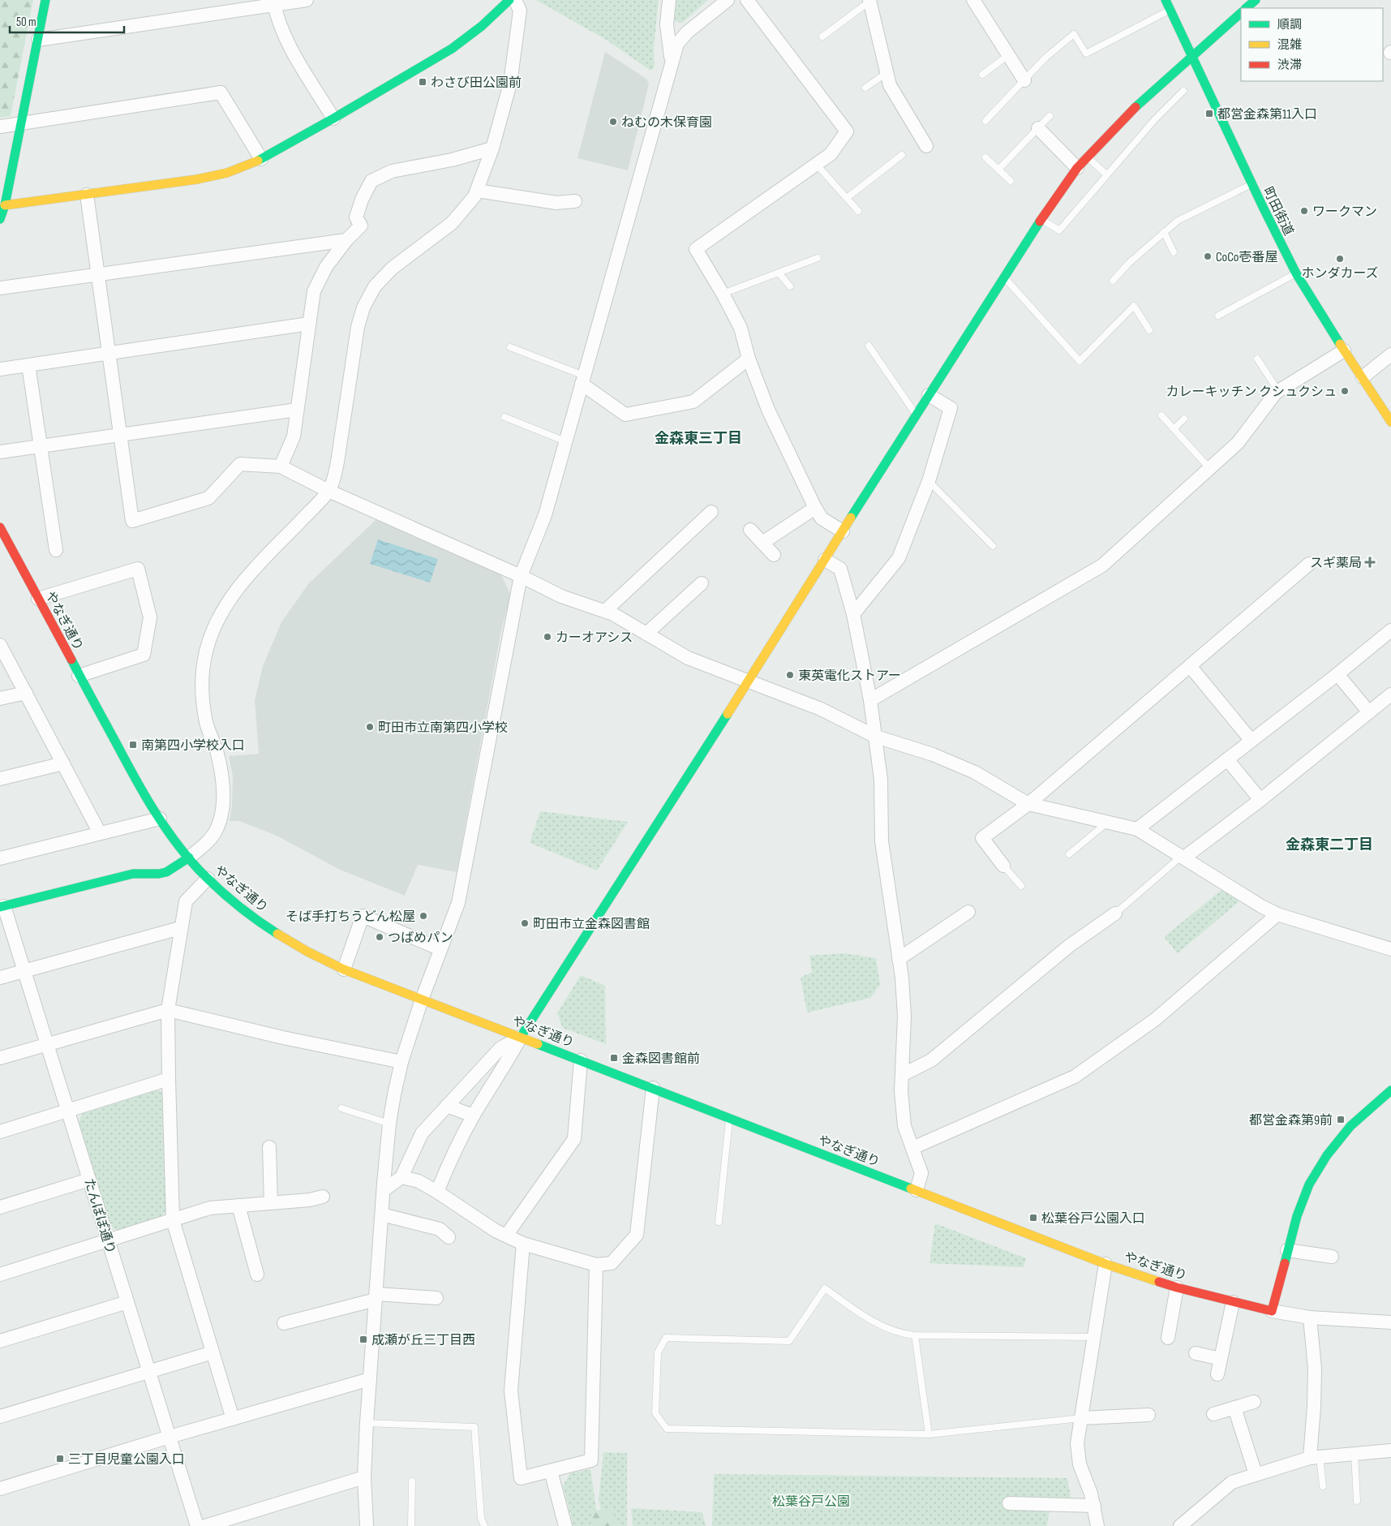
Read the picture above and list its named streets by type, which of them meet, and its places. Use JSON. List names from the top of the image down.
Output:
{
  "streets": {
    "street": ["町田街道", "やなぎ通り", "たんぽぽ通り"]
  },
  "districts": ["金森東三丁目", "金森東二丁目"],
  "parks": ["松葉谷戸公園"],
  "places": {
    "transit": [
      "わさび田公園前",
      "都営金森第11入口",
      "南第四小学校入口",
      "金森図書館前",
      "都営金森第9前",
      "松葉谷戸公園入口",
      "成瀬が丘三丁目西",
      "三丁目児童公園入口"
    ],
    "other": [
      "ねむの木保育園",
      "ワークマン",
      "CoCo壱番屋",
      "ホンダカーズ",
      "カレーキッチン クシュクシュ",
      "カーオアシス",
      "東英電化ストアー",
      "町田市立南第四小学校",
      "そば手打ちうどん松屋",
      "町田市立金森図書館",
      "つばめパン"
    ],
    "health": ["スギ薬局"]
  },
  "legend": ["順調", "混雑", "渋滞"],
  "scale_bar": "50 m"
}
